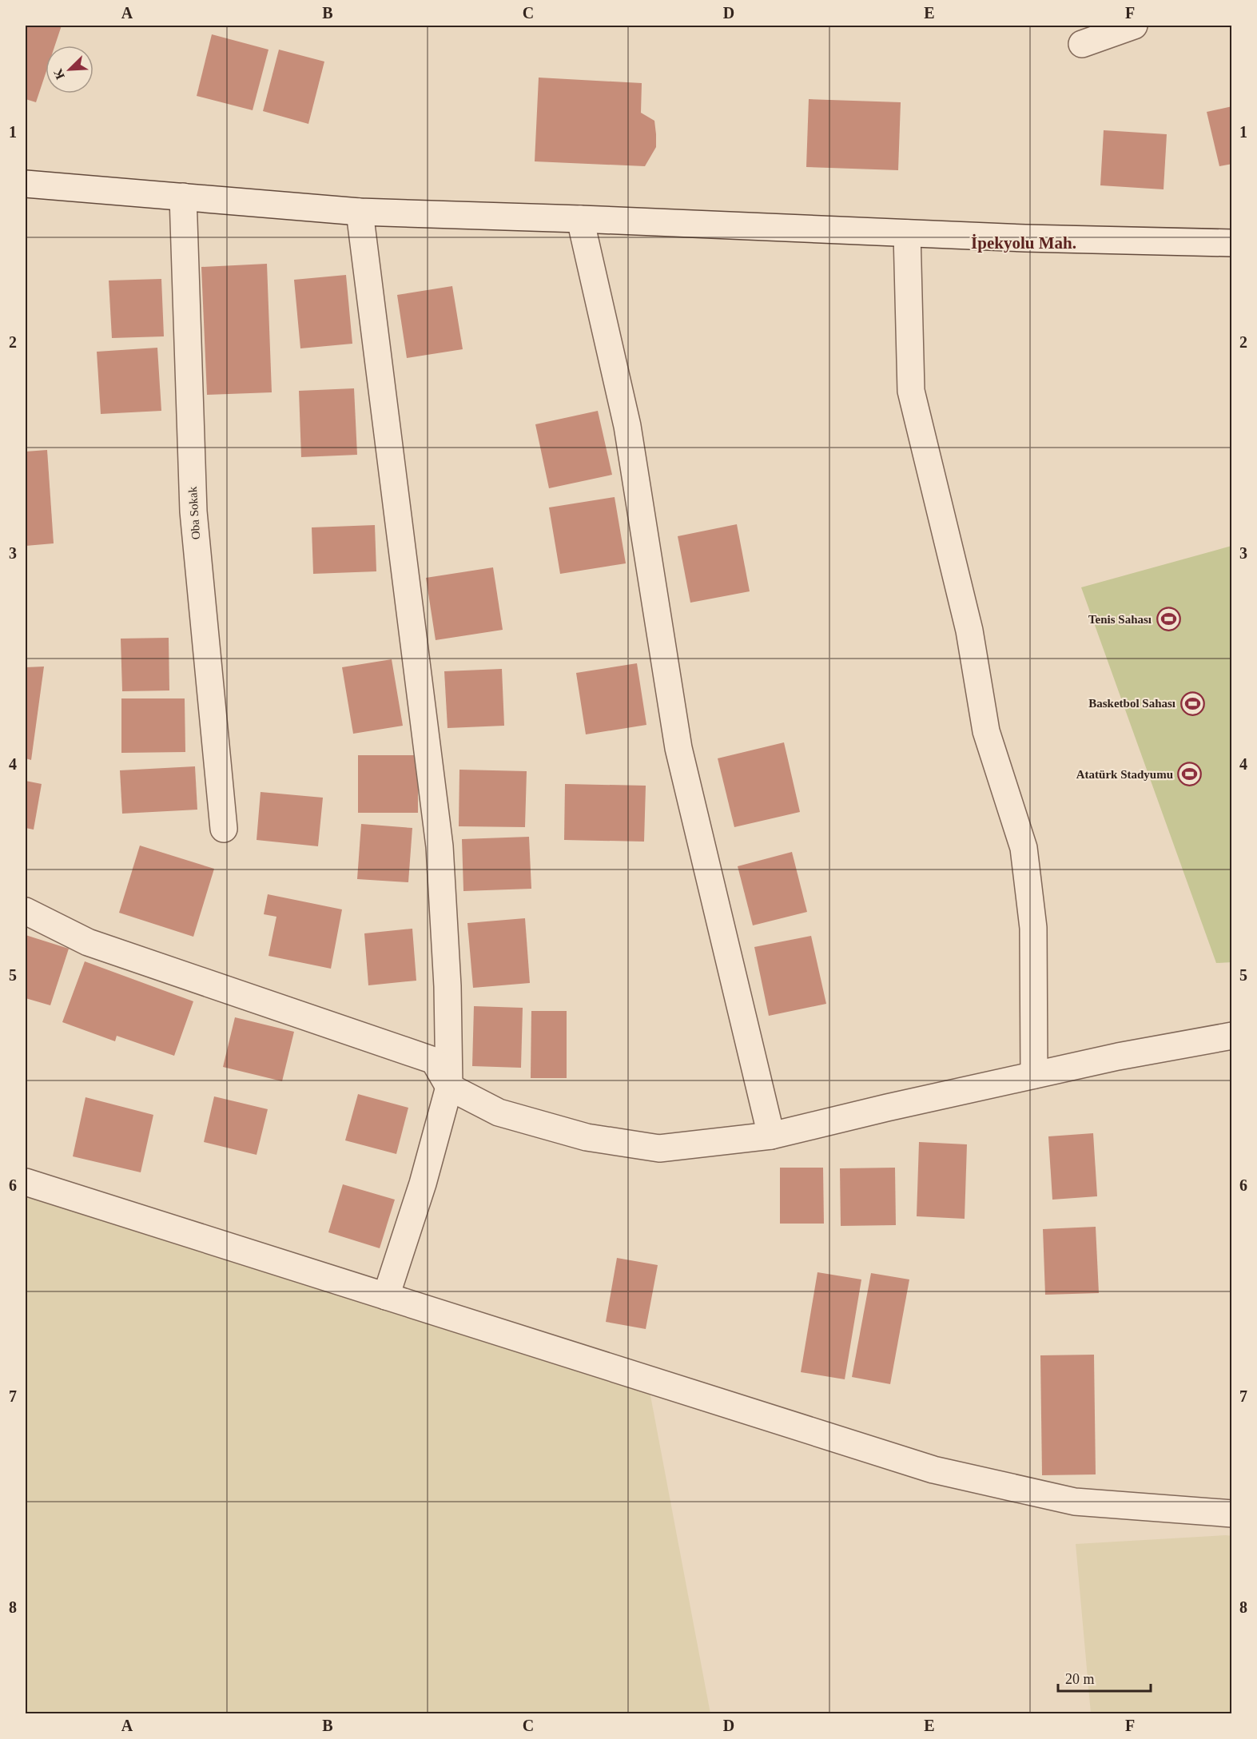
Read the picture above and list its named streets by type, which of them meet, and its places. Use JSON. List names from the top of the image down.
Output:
{
  "streets": {
    "street": ["Oba Sokak"]
  },
  "districts": ["İpekyolu Mah."],
  "places": {
    "sports": ["Tenis Sahası", "Basketbol Sahası", "Atatürk Stadyumu"]
  },
  "scale_bar": "20 m",
  "north": "bottom left",
  "grid": {
    "columns": [
      "A",
      "B",
      "C",
      "D",
      "E",
      "F"
    ],
    "rows": [
      "1",
      "2",
      "3",
      "4",
      "5",
      "6",
      "7",
      "8"
    ]
  }
}
